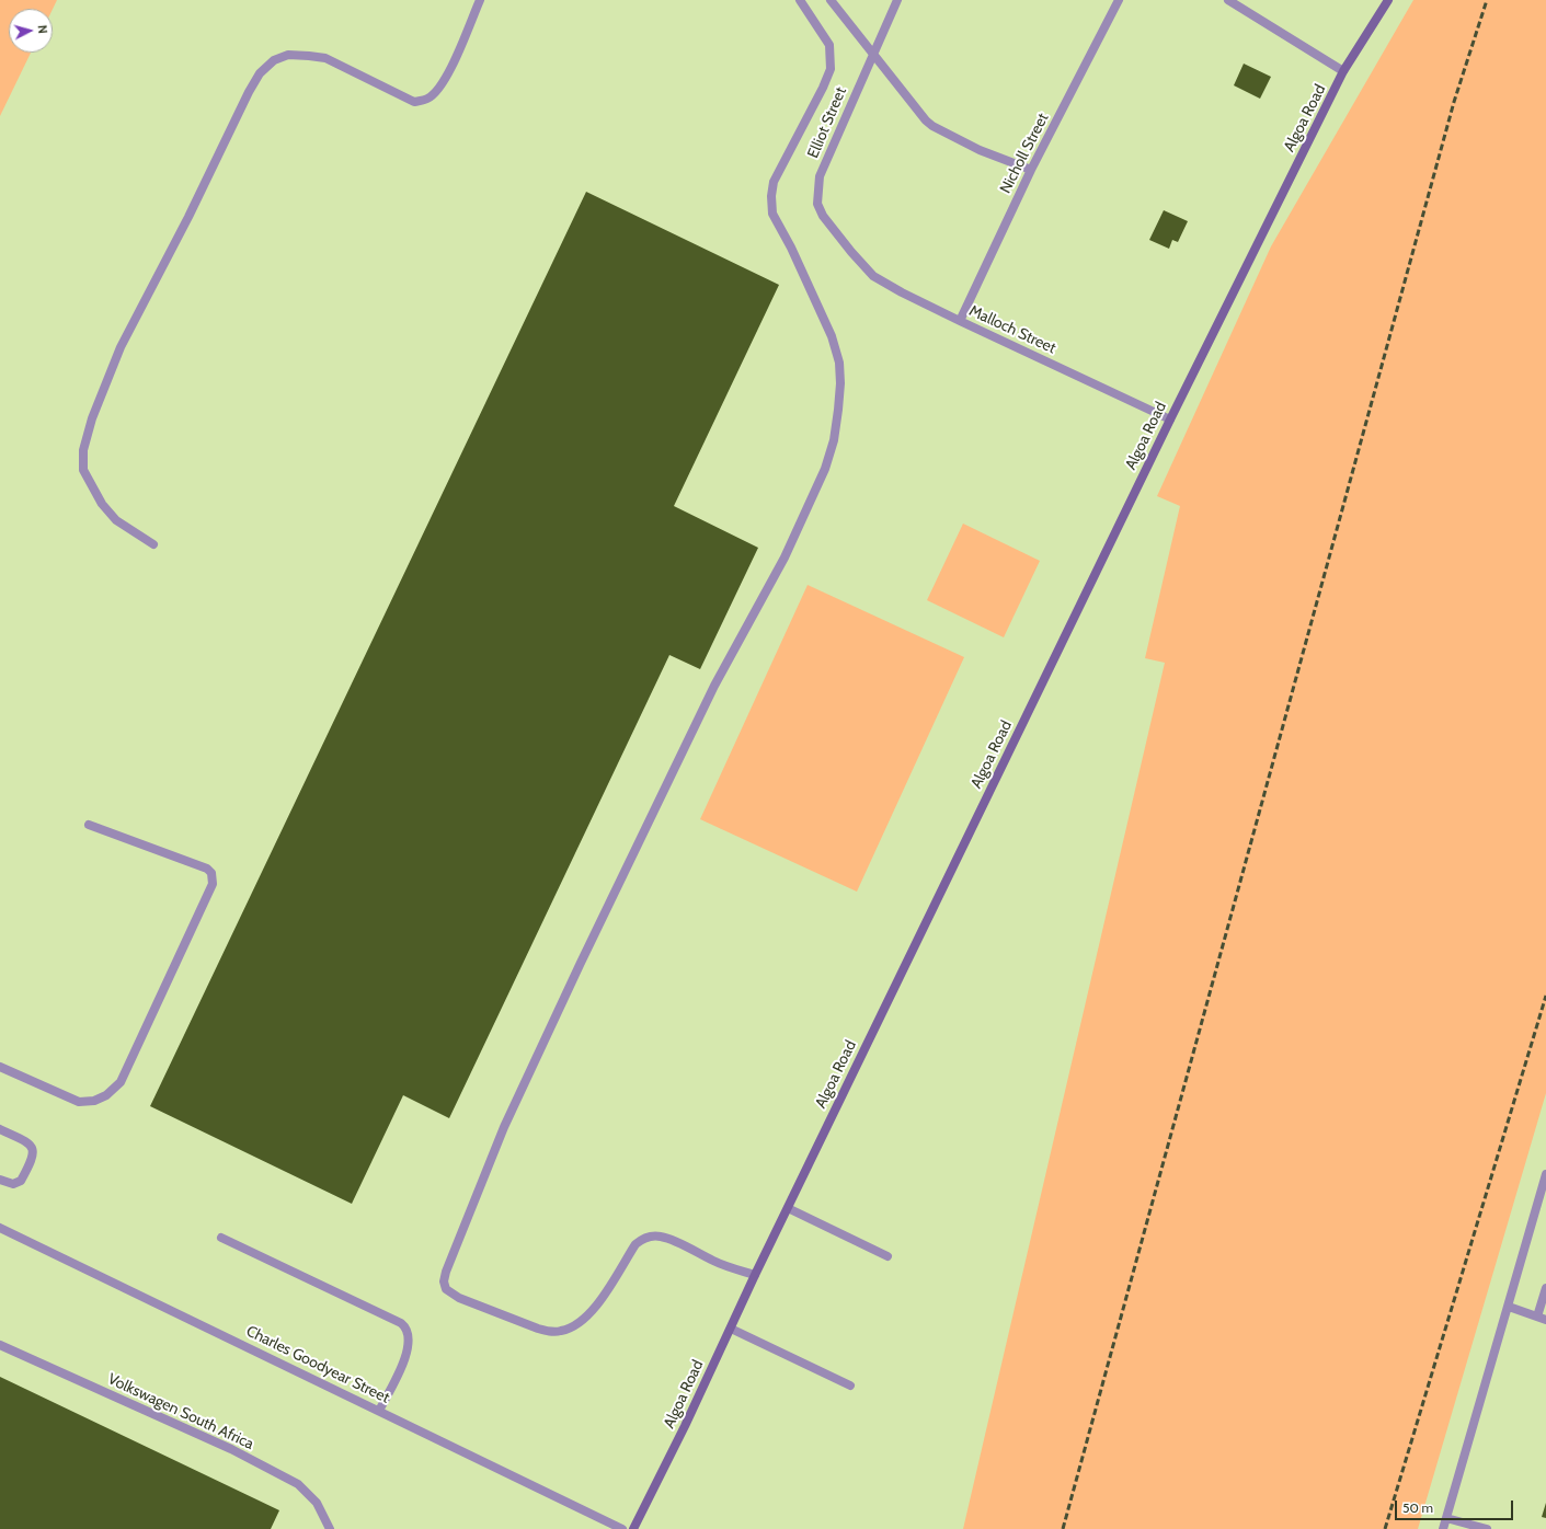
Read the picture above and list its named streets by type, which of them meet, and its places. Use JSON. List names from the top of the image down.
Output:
{
  "streets": {
    "street": [
      "Algoa Road",
      "Elliot Street",
      "Nicholl Street",
      "Malloch Street",
      "Charles Goodyear Street",
      "Volkswagen South Africa"
    ]
  },
  "crossings": [
    ["Algoa Road", "Malloch Street"],
    ["Elliot Street", "Malloch Street"],
    ["Nicholl Street", "Malloch Street"]
  ],
  "scale_bar": "50 m",
  "north": "right"
}
